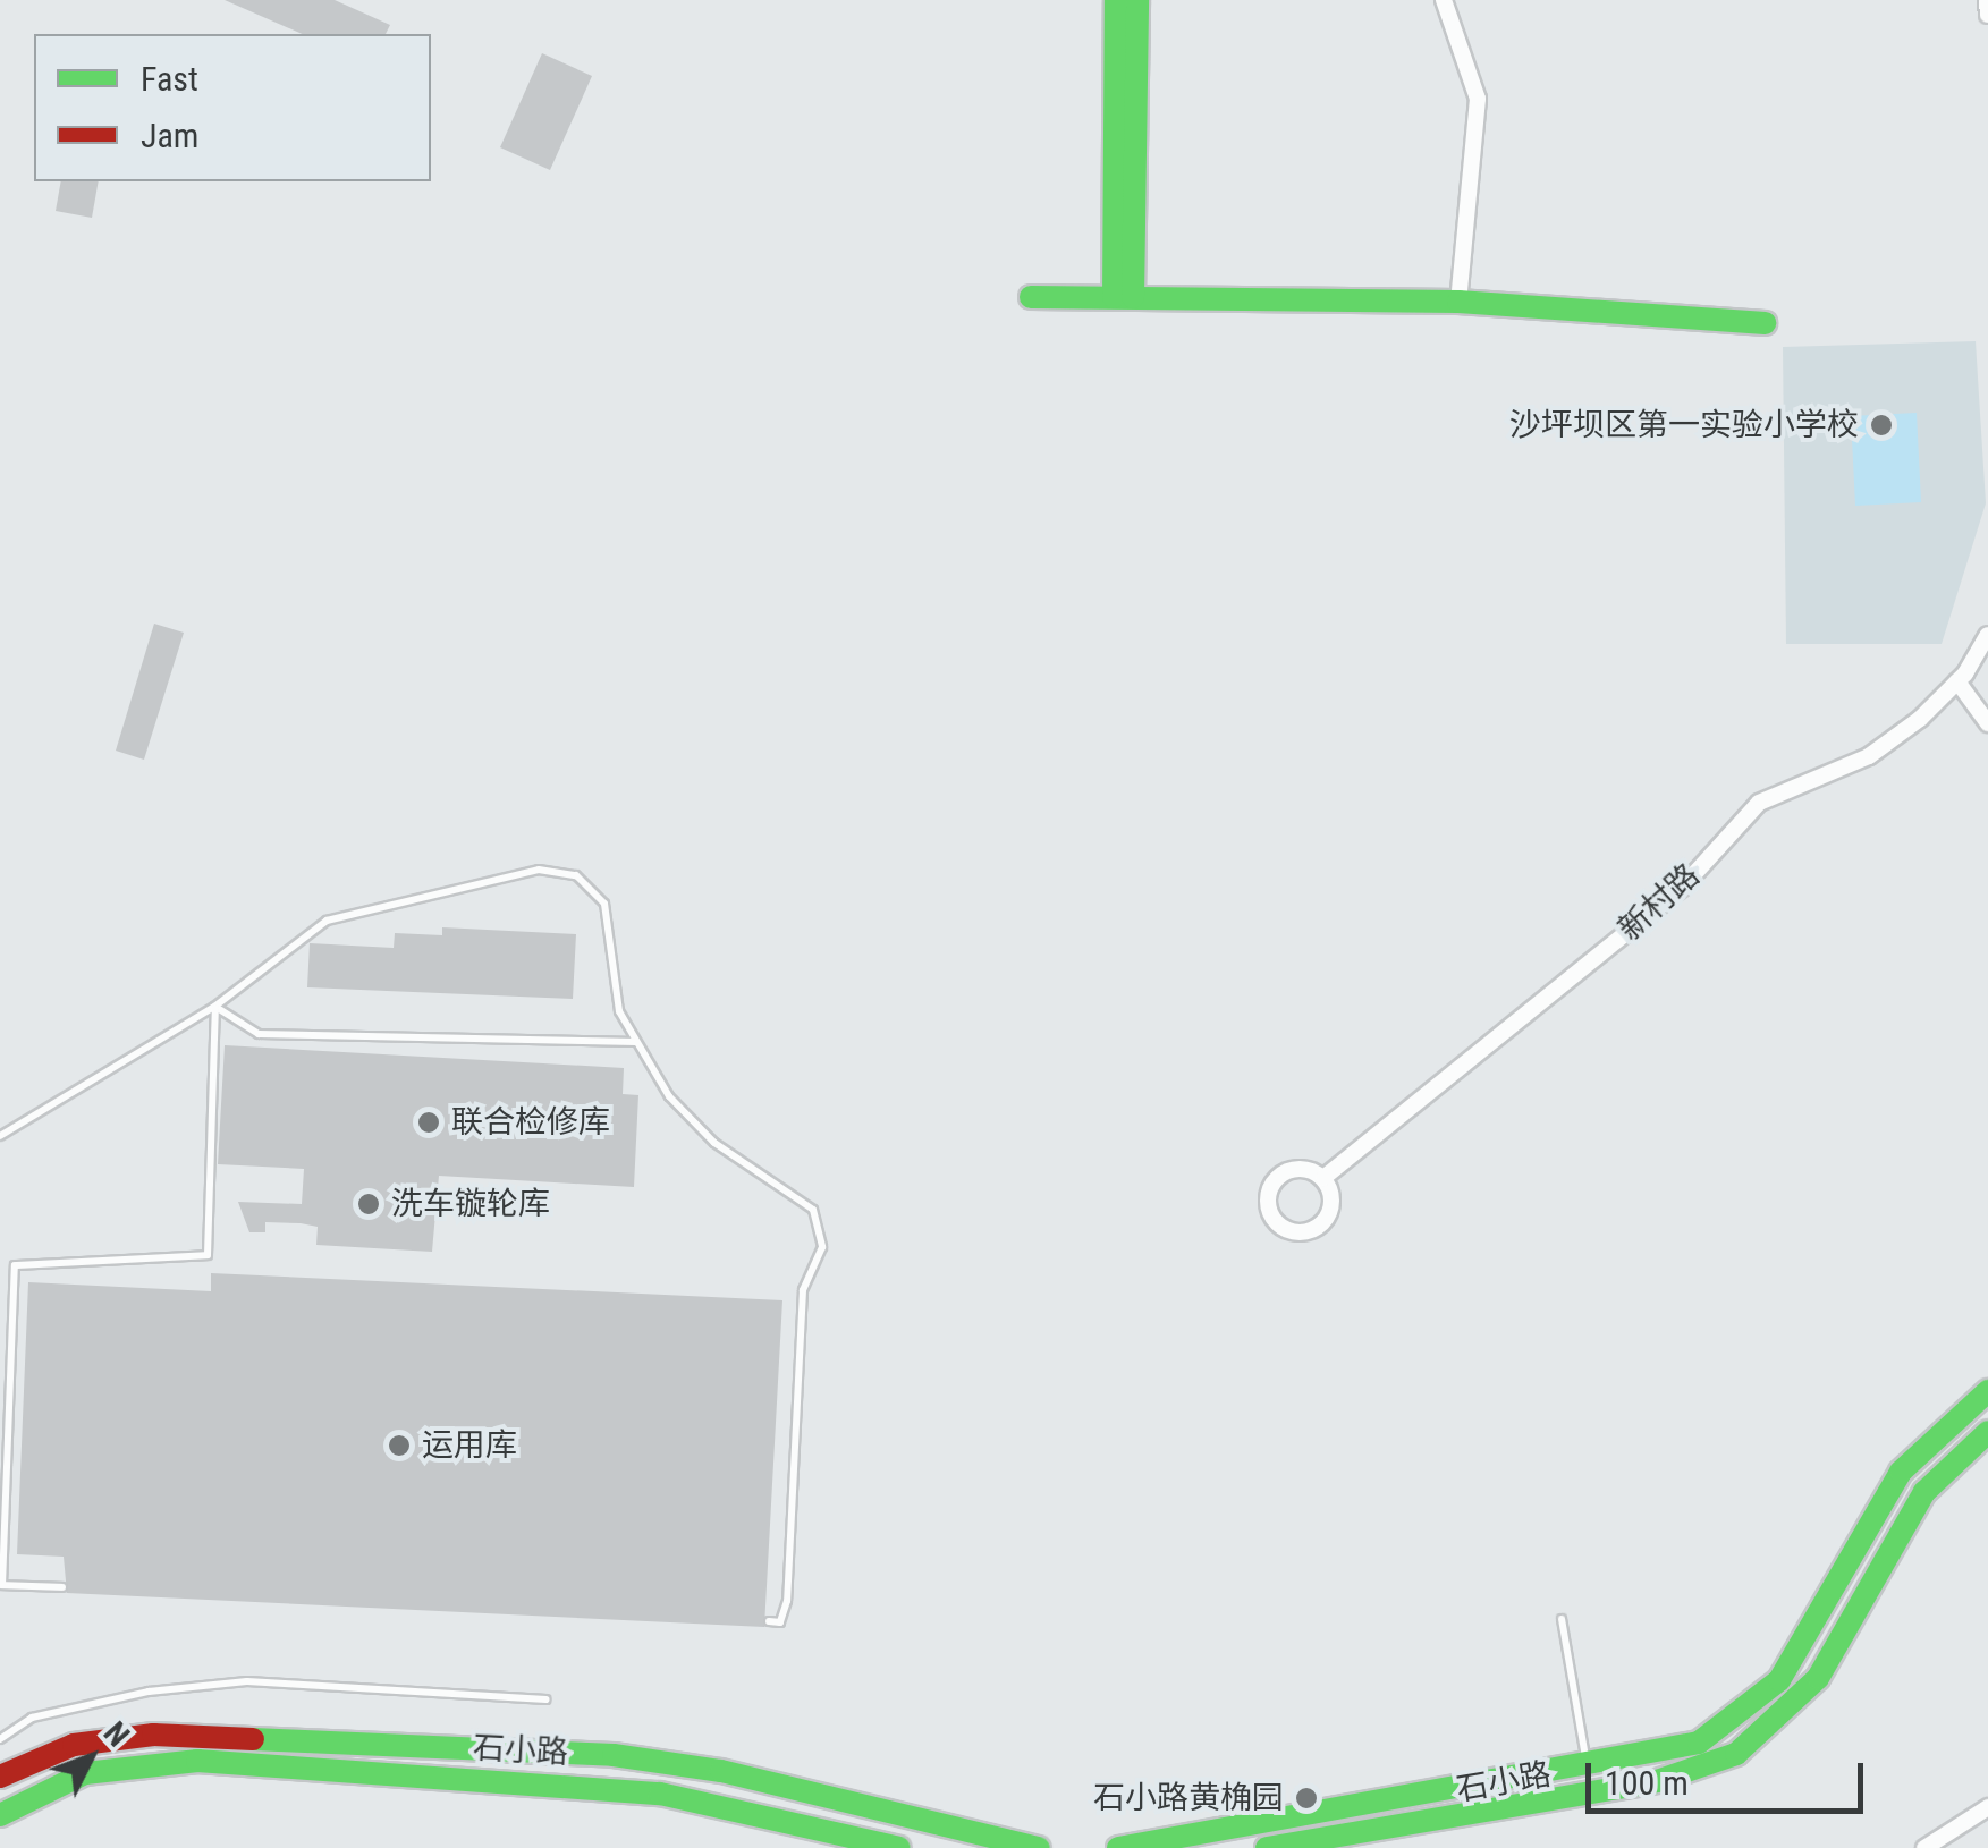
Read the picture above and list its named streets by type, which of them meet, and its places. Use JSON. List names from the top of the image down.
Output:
{
  "streets": {
    "main road": ["石小路"],
    "street": ["新村路"]
  },
  "places": [
    "沙坪坝区第一实验小学校",
    "联合检修库",
    "洗车镟轮库",
    "运用库",
    "石小路黄桷园"
  ],
  "legend": ["Fast", "Jam"],
  "scale_bar": "100 m",
  "north": "top right"
}
